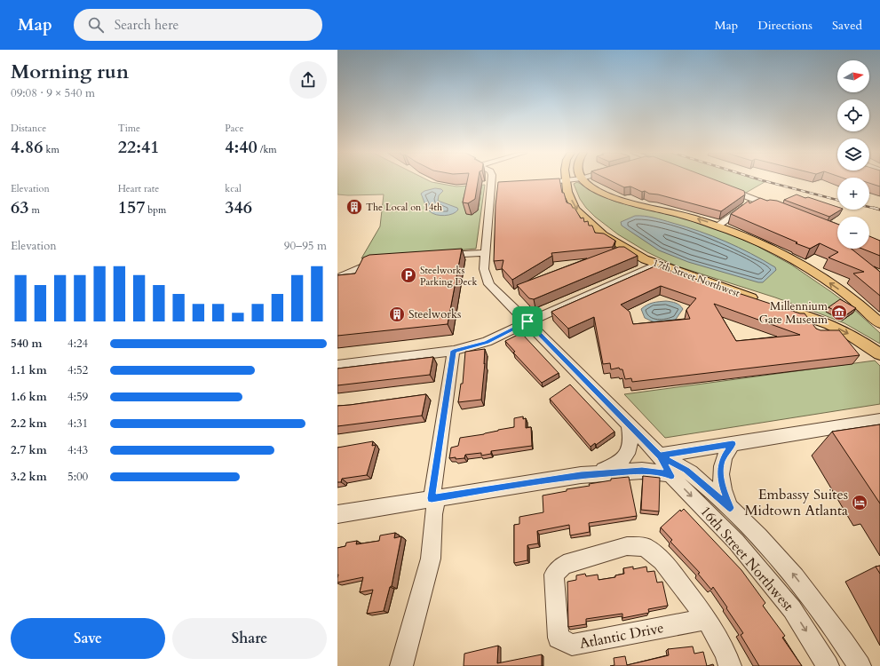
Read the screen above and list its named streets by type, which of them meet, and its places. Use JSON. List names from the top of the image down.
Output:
{
  "streets": {
    "main road": ["17th Street Northwest"],
    "street": ["16th Street Northwest", "Atlantic Drive"]
  },
  "places": {
    "building": ["The Local on 14th", "Steelworks"],
    "parking": ["Steelworks Parking Deck"],
    "museum": ["Millennium Gate Museum"],
    "hotel": ["Embassy Suites Midtown Atlanta"]
  },
  "north": "right",
  "page": {
    "header": "Map",
    "search": "Search here",
    "nav": ["Map", "Directions", "Saved"],
    "heading": ["Morning run", "09:08 · 9 × 540 m"],
    "map_buttons": ["+", "−"],
    "stats": [
      ["Distance", "4.86 km"],
      ["Time", "22:41"],
      ["Pace", "4:40 /km"],
      ["Elevation", "63 m"],
      ["Heart rate", "157 bpm"],
      ["kcal", "346"]
    ],
    "chart": ["Elevation", "90–95 m"],
    "list": [
      {
        "name": "540 m",
        "note": "4:24"
      },
      {
        "name": "1.1 km",
        "note": "4:52"
      },
      {
        "name": "1.6 km",
        "note": "4:59"
      },
      {
        "name": "2.2 km",
        "note": "4:31"
      },
      {
        "name": "2.7 km",
        "note": "4:43"
      },
      {
        "name": "3.2 km",
        "note": "5:00"
      }
    ],
    "buttons": ["Save", "Share"]
  }
}
